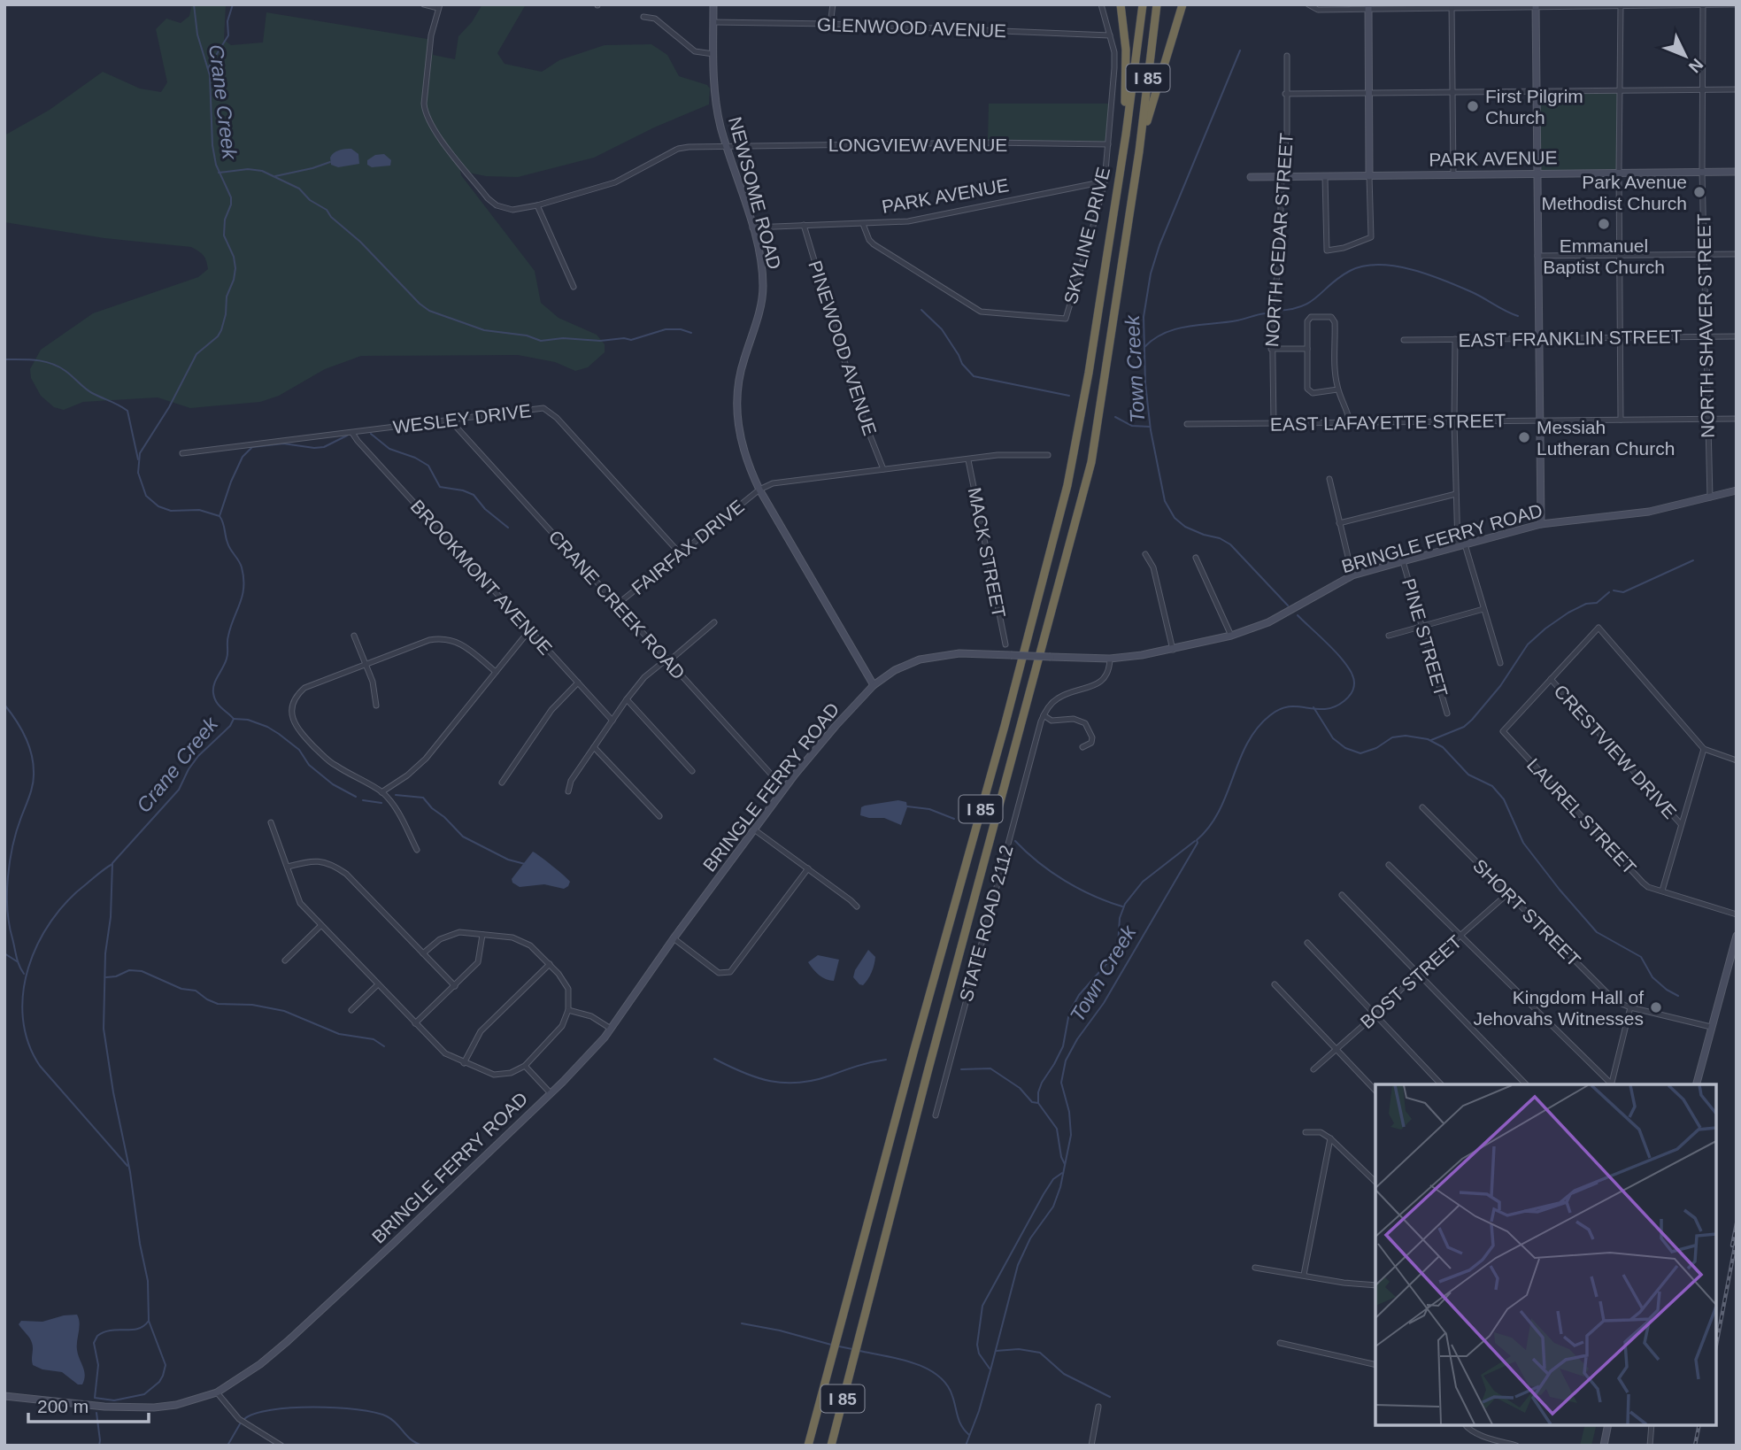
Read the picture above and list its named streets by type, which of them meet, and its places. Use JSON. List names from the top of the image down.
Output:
{
  "streets": {
    "highway": ["I 85"],
    "street": [
      "GLENWOOD AVENUE",
      "LONGVIEW AVENUE",
      "PARK AVENUE",
      "NEWSOME ROAD",
      "SKYLINE DRIVE",
      "NORTH CEDAR STREET",
      "NORTH SHAVER STREET",
      "EAST FRANKLIN STREET",
      "PINEWOOD AVENUE",
      "WESLEY DRIVE",
      "EAST LAFAYETTE STREET",
      "BRINGLE FERRY ROAD",
      "FAIRFAX DRIVE",
      "MACK STREET",
      "BROOKMONT AVENUE",
      "CRANE CREEK ROAD",
      "PINE STREET",
      "CRESTVIEW DRIVE",
      "LAUREL STREET",
      "SHORT STREET",
      "STATE ROAD 2112",
      "BOST STREET"
    ]
  },
  "crossings": [
    ["GLENWOOD AVENUE", "NEWSOME ROAD"],
    ["GLENWOOD AVENUE", "SKYLINE DRIVE"],
    ["LONGVIEW AVENUE", "NEWSOME ROAD"],
    ["LONGVIEW AVENUE", "SKYLINE DRIVE"],
    ["PARK AVENUE", "NEWSOME ROAD"],
    ["PARK AVENUE", "SKYLINE DRIVE"],
    ["PARK AVENUE", "NORTH CEDAR STREET"],
    ["PARK AVENUE", "NORTH SHAVER STREET"],
    ["PARK AVENUE", "PINEWOOD AVENUE"],
    ["NEWSOME ROAD", "BRINGLE FERRY ROAD"],
    ["NEWSOME ROAD", "FAIRFAX DRIVE"],
    ["NORTH CEDAR STREET", "EAST LAFAYETTE STREET"],
    ["NORTH SHAVER STREET", "EAST FRANKLIN STREET"],
    ["NORTH SHAVER STREET", "EAST LAFAYETTE STREET"],
    ["NORTH SHAVER STREET", "BRINGLE FERRY ROAD"],
    ["WESLEY DRIVE", "FAIRFAX DRIVE"],
    ["WESLEY DRIVE", "BROOKMONT AVENUE"],
    ["WESLEY DRIVE", "CRANE CREEK ROAD"],
    ["BRINGLE FERRY ROAD", "CRANE CREEK ROAD"],
    ["BRINGLE FERRY ROAD", "PINE STREET"],
    ["FAIRFAX DRIVE", "CRANE CREEK ROAD"],
    ["CRESTVIEW DRIVE", "LAUREL STREET"],
    ["SHORT STREET", "BOST STREET"]
  ],
  "water": ["Crane Creek", "Town Creek"],
  "places": [
    "First Pilgrim Church",
    "Park Avenue Methodist Church",
    "Emmanuel Baptist Church",
    "Messiah Lutheran Church",
    "Kingdom Hall of Jehovahs Witnesses"
  ],
  "scale_bar": "200 m",
  "north": "bottom right"
}
